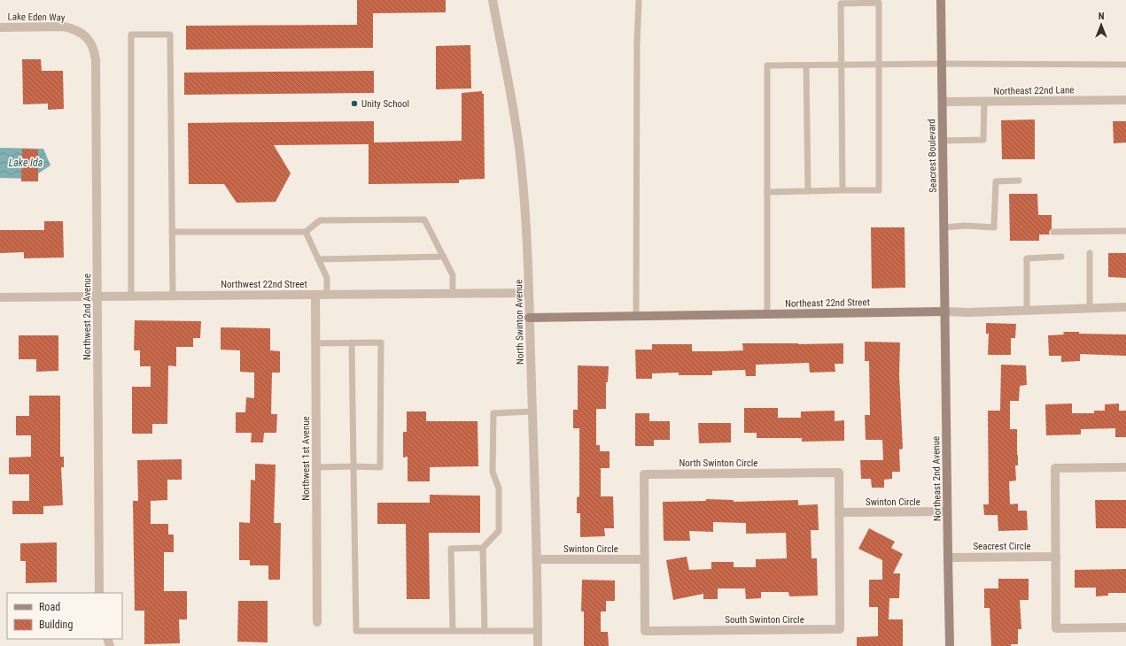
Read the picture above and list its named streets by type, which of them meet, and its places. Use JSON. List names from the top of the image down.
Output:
{
  "streets": {
    "street": [
      "Lake Eden Way",
      "Northeast 22nd Lane",
      "Seacrest Boulevard",
      "Northwest 22nd Street",
      "Northeast 22nd Street",
      "Northwest 2nd Avenue",
      "North Swinton Avenue",
      "Northwest 1st Avenue",
      "North Swinton Circle",
      "Northeast 2nd Avenue",
      "Swinton Circle",
      "Seacrest Circle",
      "South Swinton Circle"
    ]
  },
  "crossings": [
    ["Lake Eden Way", "Northwest 2nd Avenue"],
    ["Northeast 22nd Lane", "Seacrest Boulevard"],
    ["Seacrest Boulevard", "Northeast 22nd Street"],
    ["Seacrest Boulevard", "Northeast 2nd Avenue"],
    ["Northwest 22nd Street", "Northwest 2nd Avenue"],
    ["Northwest 22nd Street", "North Swinton Avenue"],
    ["Northwest 22nd Street", "Northwest 1st Avenue"],
    ["Northeast 22nd Street", "North Swinton Avenue"],
    ["Northeast 22nd Street", "Northeast 2nd Avenue"],
    ["North Swinton Avenue", "Swinton Circle"],
    ["North Swinton Circle", "Swinton Circle"],
    ["North Swinton Circle", "South Swinton Circle"],
    ["Northeast 2nd Avenue", "Swinton Circle"],
    ["Northeast 2nd Avenue", "Seacrest Circle"],
    ["Swinton Circle", "South Swinton Circle"]
  ],
  "water": ["Lake Ida"],
  "places": ["Unity School"],
  "legend": ["Road", "Building"],
  "north": "top"
}
